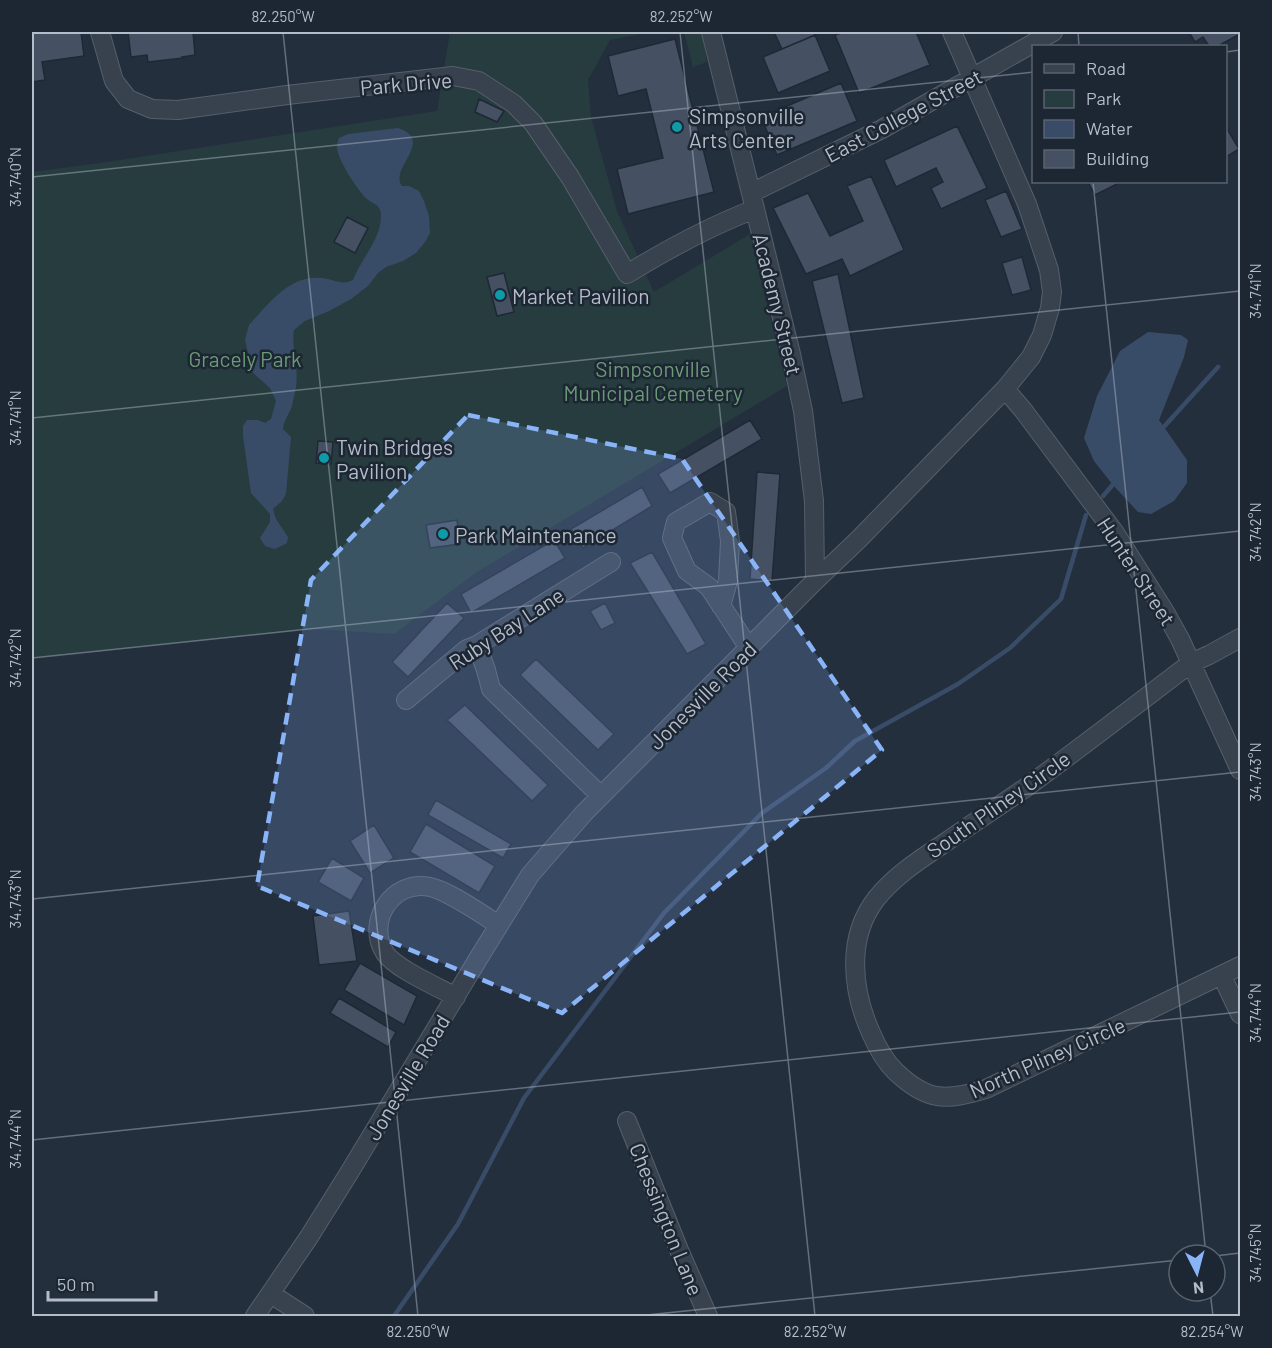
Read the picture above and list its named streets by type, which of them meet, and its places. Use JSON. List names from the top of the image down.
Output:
{
  "streets": {
    "street": [
      "Park Drive",
      "East College Street",
      "Academy Street",
      "Hunter Street",
      "Ruby Bay Lane",
      "Jonesville Road",
      "South Pliney Circle",
      "North Pliney Circle",
      "Chessington Lane"
    ]
  },
  "crossings": [
    ["Park Drive", "East College Street"],
    ["Park Drive", "Academy Street"],
    ["East College Street", "Academy Street"],
    ["East College Street", "Jonesville Road"],
    ["Academy Street", "Jonesville Road"],
    ["Hunter Street", "Jonesville Road"],
    ["Hunter Street", "South Pliney Circle"],
    ["South Pliney Circle", "North Pliney Circle"]
  ],
  "parks": ["Gracely Park", "Simpsonville Municipal Cemetery"],
  "places": [
    "Simpsonville Arts Center",
    "Market Pavilion",
    "Twin Bridges Pavilion",
    "Park Maintenance"
  ],
  "legend": [
    "Road",
    "Park",
    "Water",
    "Building"
  ],
  "scale_bar": "50 m",
  "north": "bottom",
  "coordinates": [
    "82.250°W",
    "82.252°W",
    "34.740°N",
    "34.741°N",
    "34.742°N",
    "34.743°N",
    "34.744°N",
    "34.745°N",
    "82.254°W"
  ]
}
